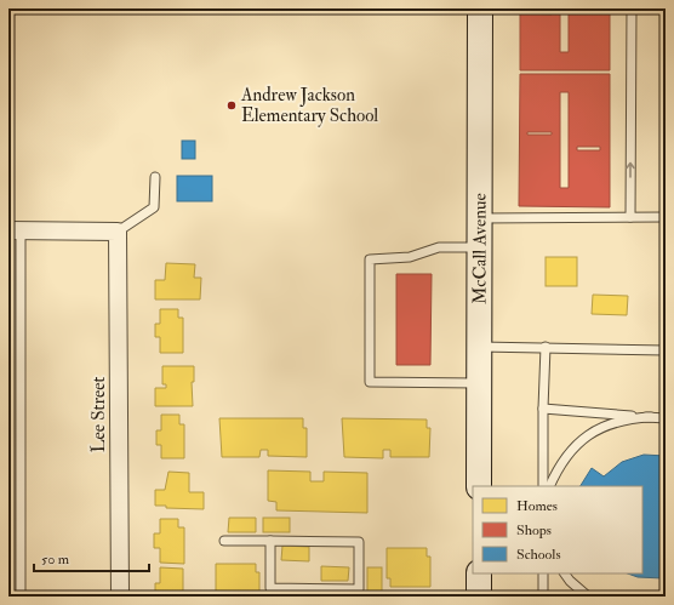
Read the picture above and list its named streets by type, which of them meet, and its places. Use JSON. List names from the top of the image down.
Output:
{
  "streets": {
    "main road": ["McCall Avenue"],
    "street": ["Lee Street"]
  },
  "places": ["Andrew Jackson Elementary School"],
  "legend": ["Homes", "Shops", "Schools"],
  "scale_bar": "50 m"
}
